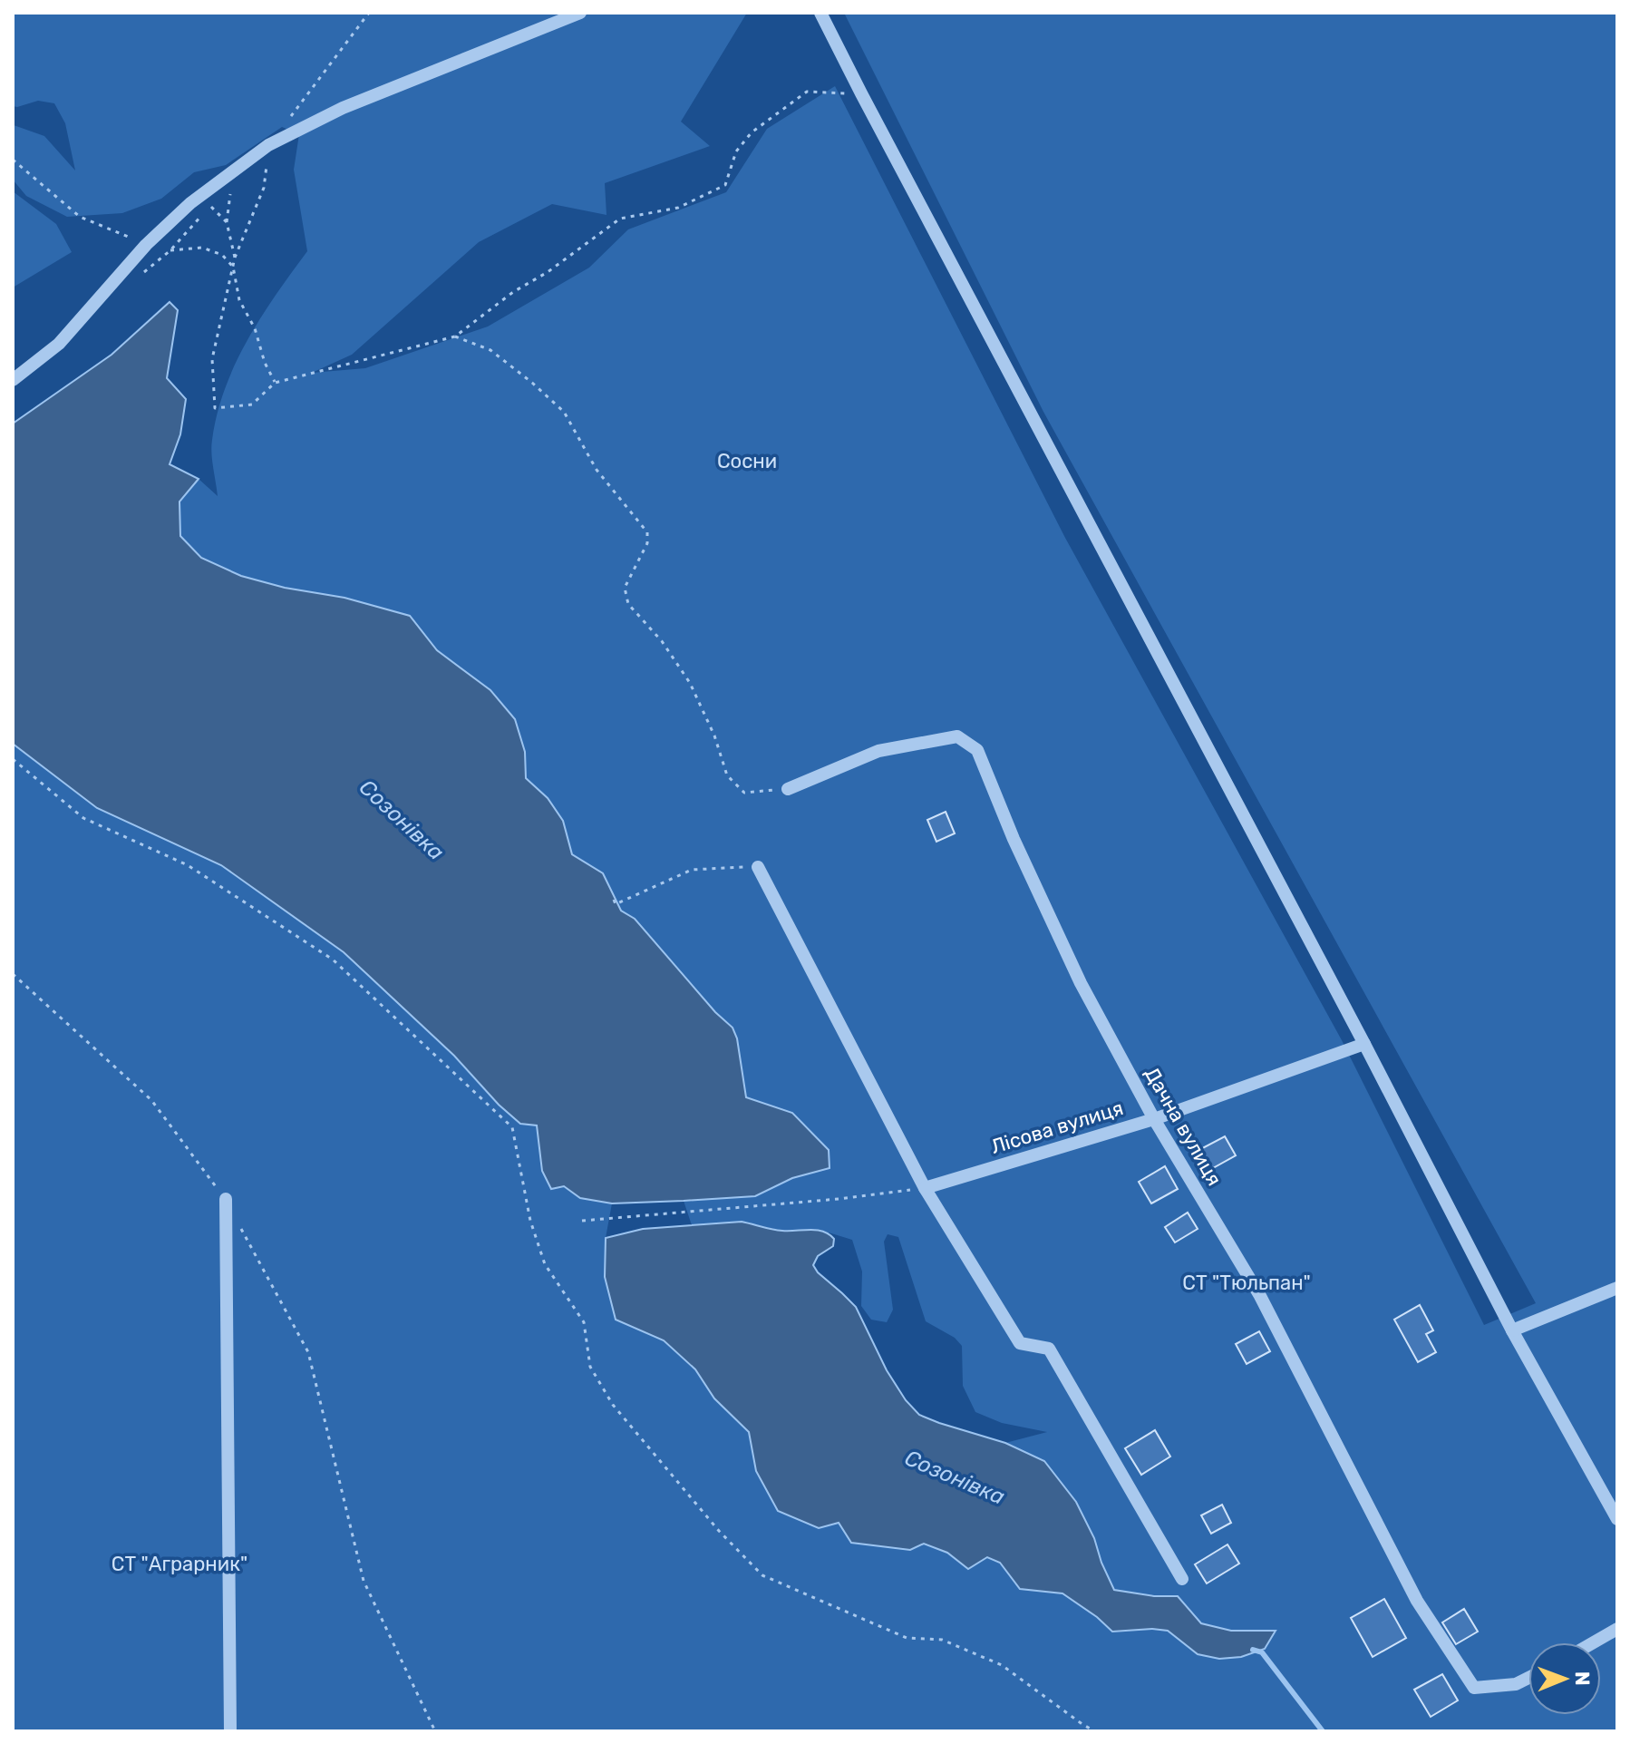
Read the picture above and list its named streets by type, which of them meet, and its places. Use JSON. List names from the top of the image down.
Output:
{
  "streets": {
    "street": ["Дачна вулиця", "Лісова вулиця"]
  },
  "crossings": [
    ["Дачна вулиця", "Лісова вулиця"]
  ],
  "water": ["Созонівка"],
  "parks": ["Сосни", "СТ \"Тюльпан\"", "СТ \"Аграрник\""],
  "north": "right"
}
